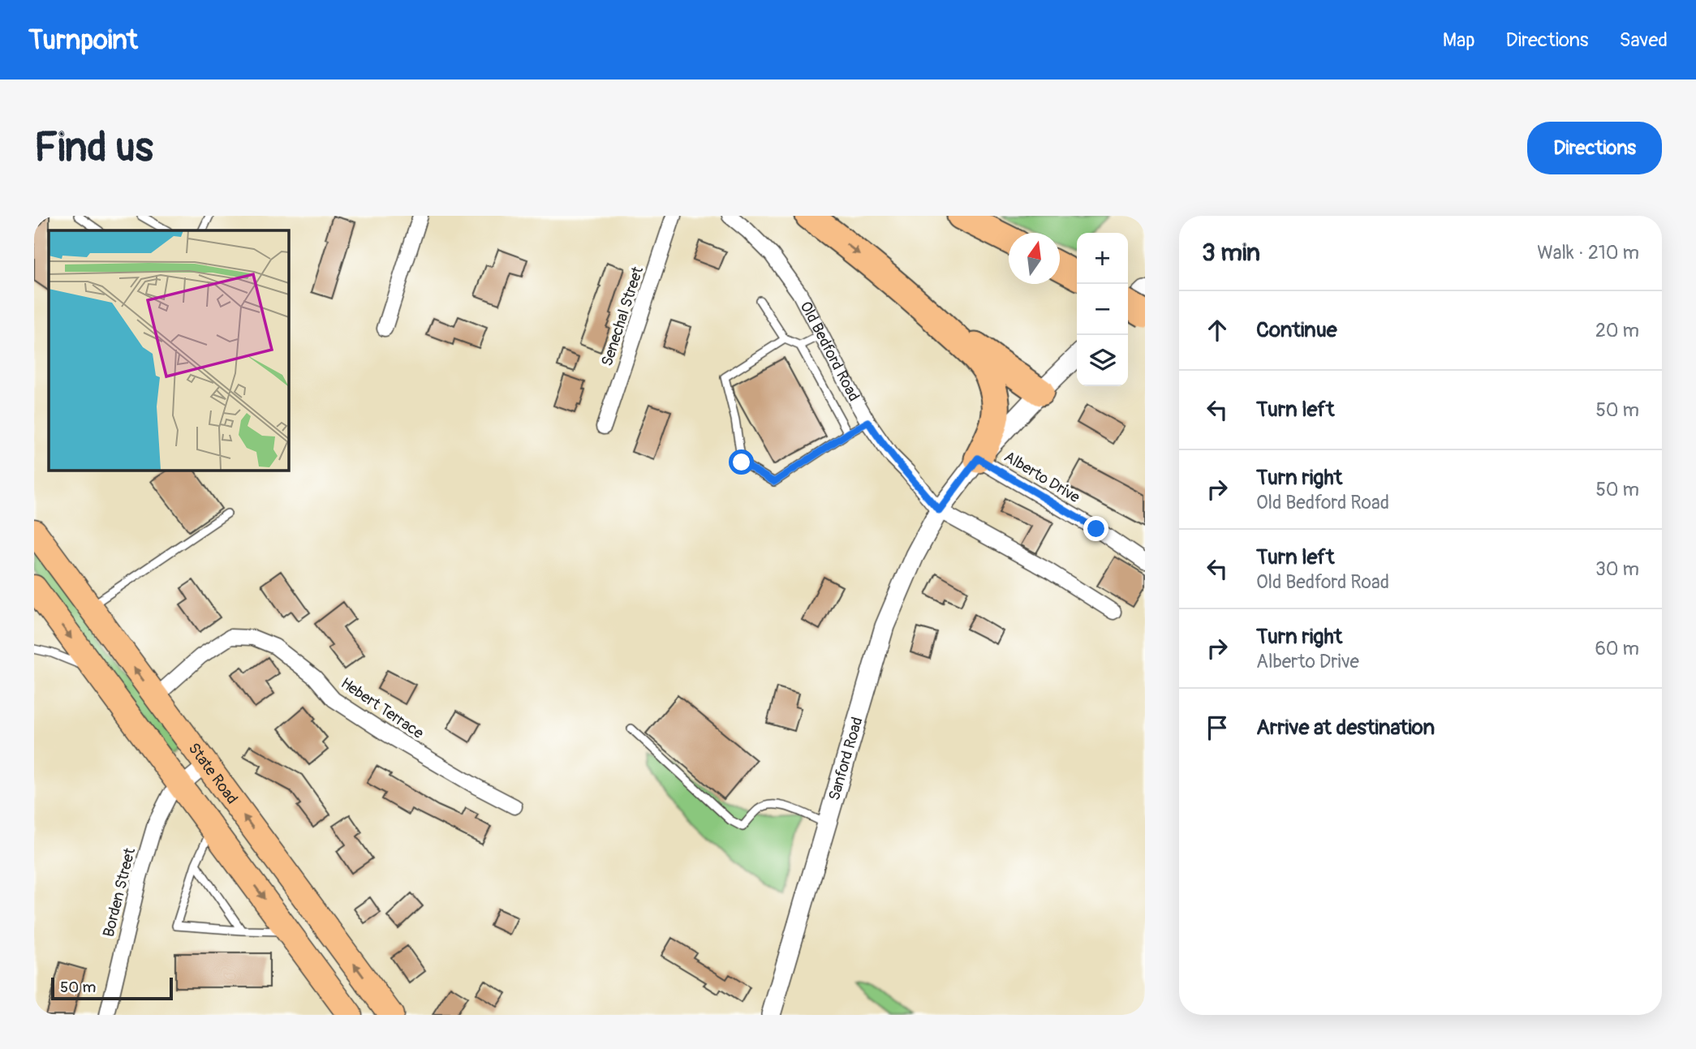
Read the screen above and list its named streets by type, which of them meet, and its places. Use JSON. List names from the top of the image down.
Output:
{
  "streets": {
    "main road": ["State Road"],
    "street": [
      "Senechal Street",
      "Old Bedford Road",
      "Alberto Drive",
      "Hebert Terrace",
      "Sanford Road",
      "Borden Street"
    ]
  },
  "crossings": [
    ["Old Bedford Road", "Sanford Road"],
    ["Hebert Terrace", "State Road"],
    ["State Road", "Borden Street"]
  ],
  "scale_bar": "50 m",
  "north": "top",
  "page": {
    "header": "Turnpoint",
    "nav": ["Map", "Directions", "Saved"],
    "buttons": "Directions",
    "title": "Find us",
    "heading": ["3 min", "Walk · 210 m"],
    "map_buttons": ["+", "−"],
    "list": [
      ["Continue", "20 m"],
      ["Turn left", "50 m"],
      ["Turn right", "Old Bedford Road", "50 m"],
      ["Turn left", "Old Bedford Road", "30 m"],
      ["Turn right", "Alberto Drive", "60 m"],
      "Arrive at destination"
    ],
    "scale": "50 m"
  }
}
